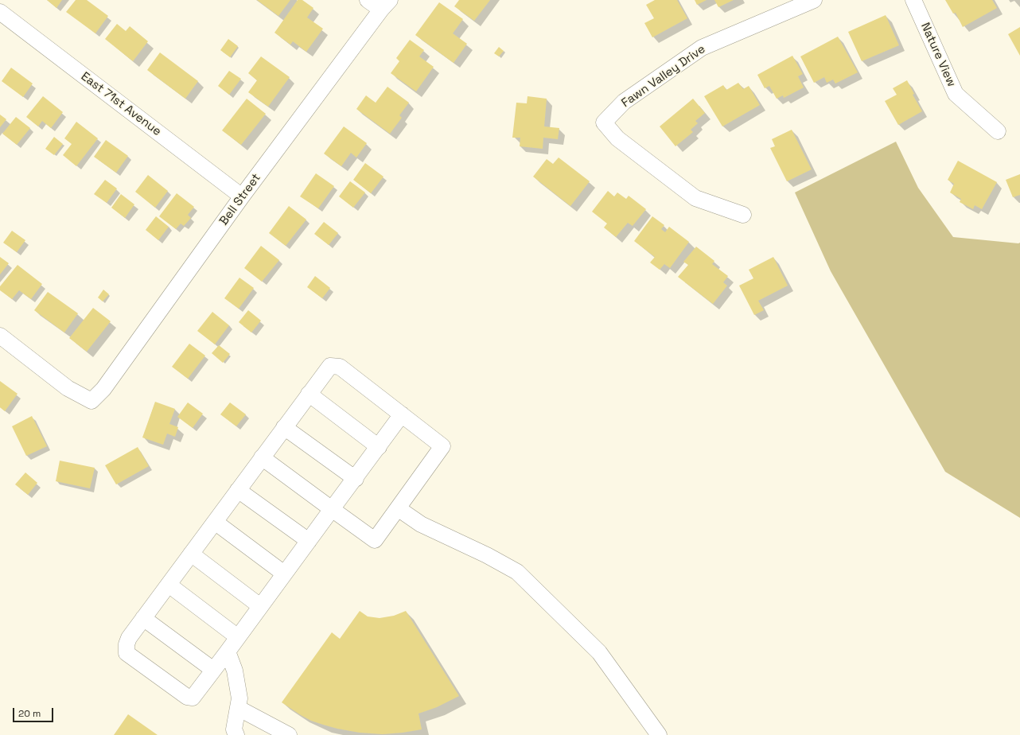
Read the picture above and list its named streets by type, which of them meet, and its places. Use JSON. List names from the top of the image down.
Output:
{
  "streets": {
    "street": [
      "Nature View",
      "Fawn Valley Drive",
      "East 71st Avenue",
      "Bell Street"
    ]
  },
  "crossings": [
    ["East 71st Avenue", "Bell Street"]
  ],
  "scale_bar": "20 m"
}
